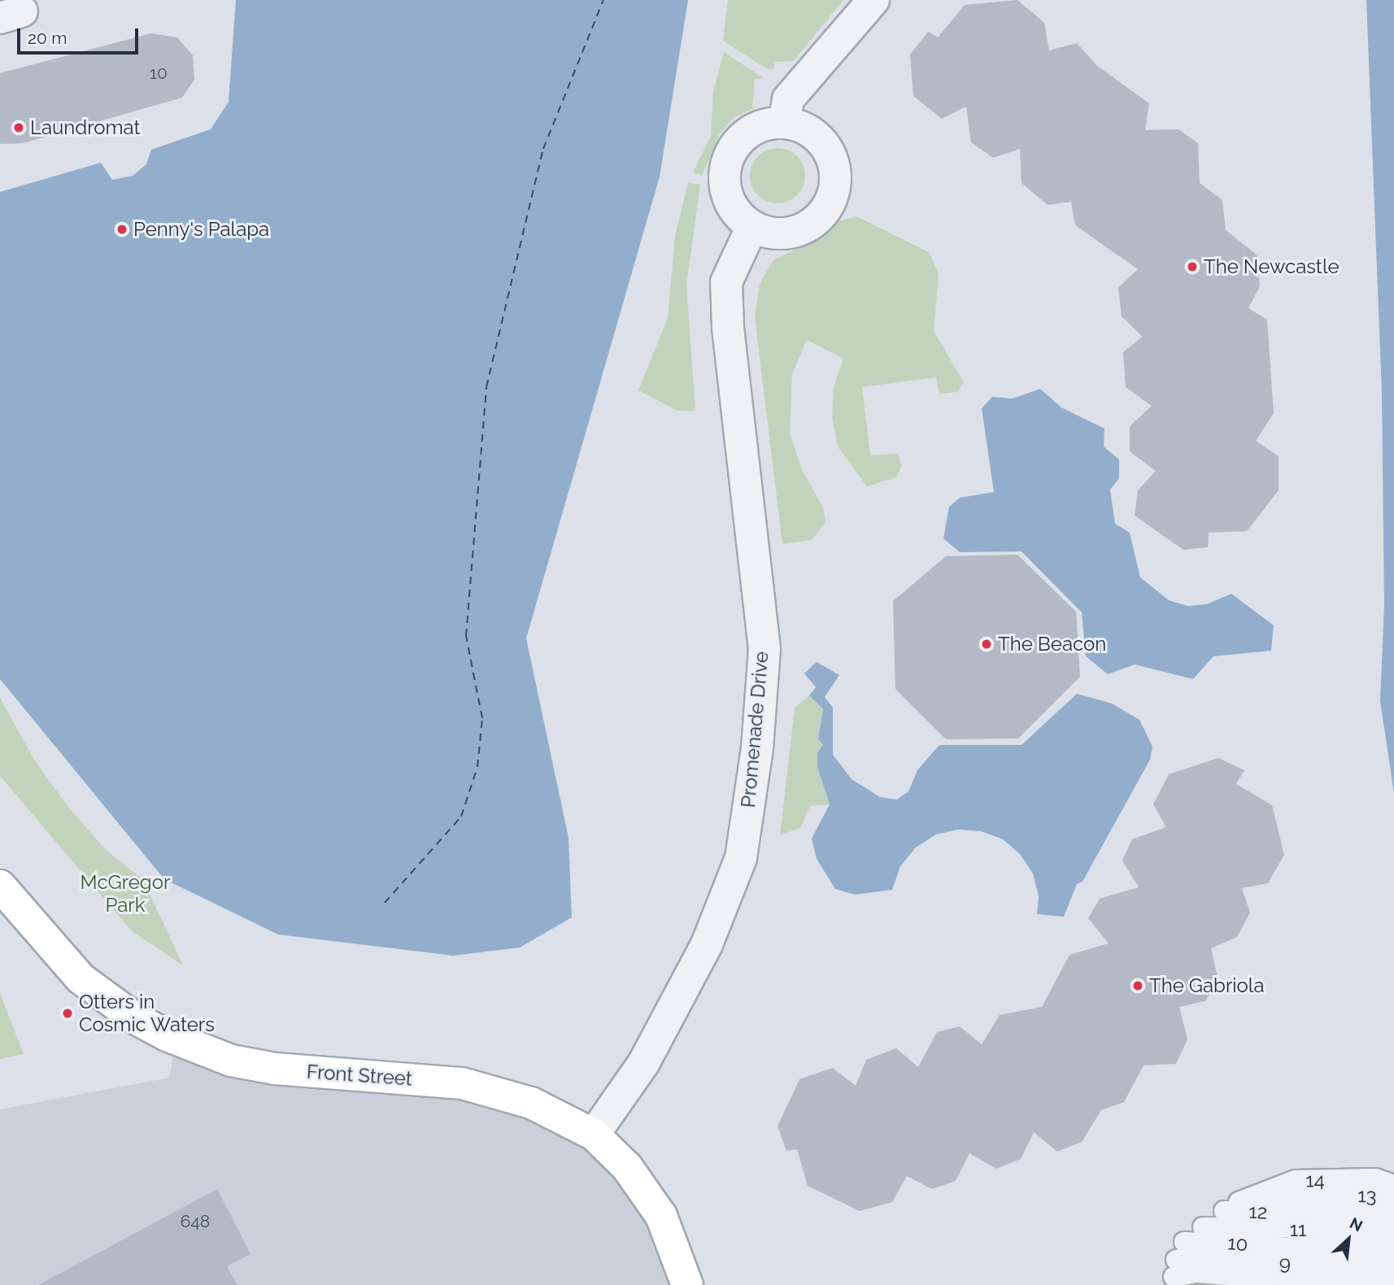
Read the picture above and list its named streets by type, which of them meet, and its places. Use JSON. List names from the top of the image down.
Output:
{
  "streets": {
    "street": ["Promenade Drive", "Front Street"],
    "lane": [
      "14",
      "13",
      "12",
      "11",
      "10",
      "9"
    ]
  },
  "crossings": [
    ["Promenade Drive", "Front Street"],
    ["14", "13"],
    ["14", "12"],
    ["13", "12"],
    ["10", "9"]
  ],
  "parks": ["McGregor Park"],
  "places": [
    "Laundromat",
    "Penny's Palapa",
    "The Newcastle",
    "The Beacon",
    "The Gabriola",
    "Otters in Cosmic Waters"
  ],
  "house_numbers": ["10", "648"],
  "scale_bar": "20 m",
  "north": "top right"
}
